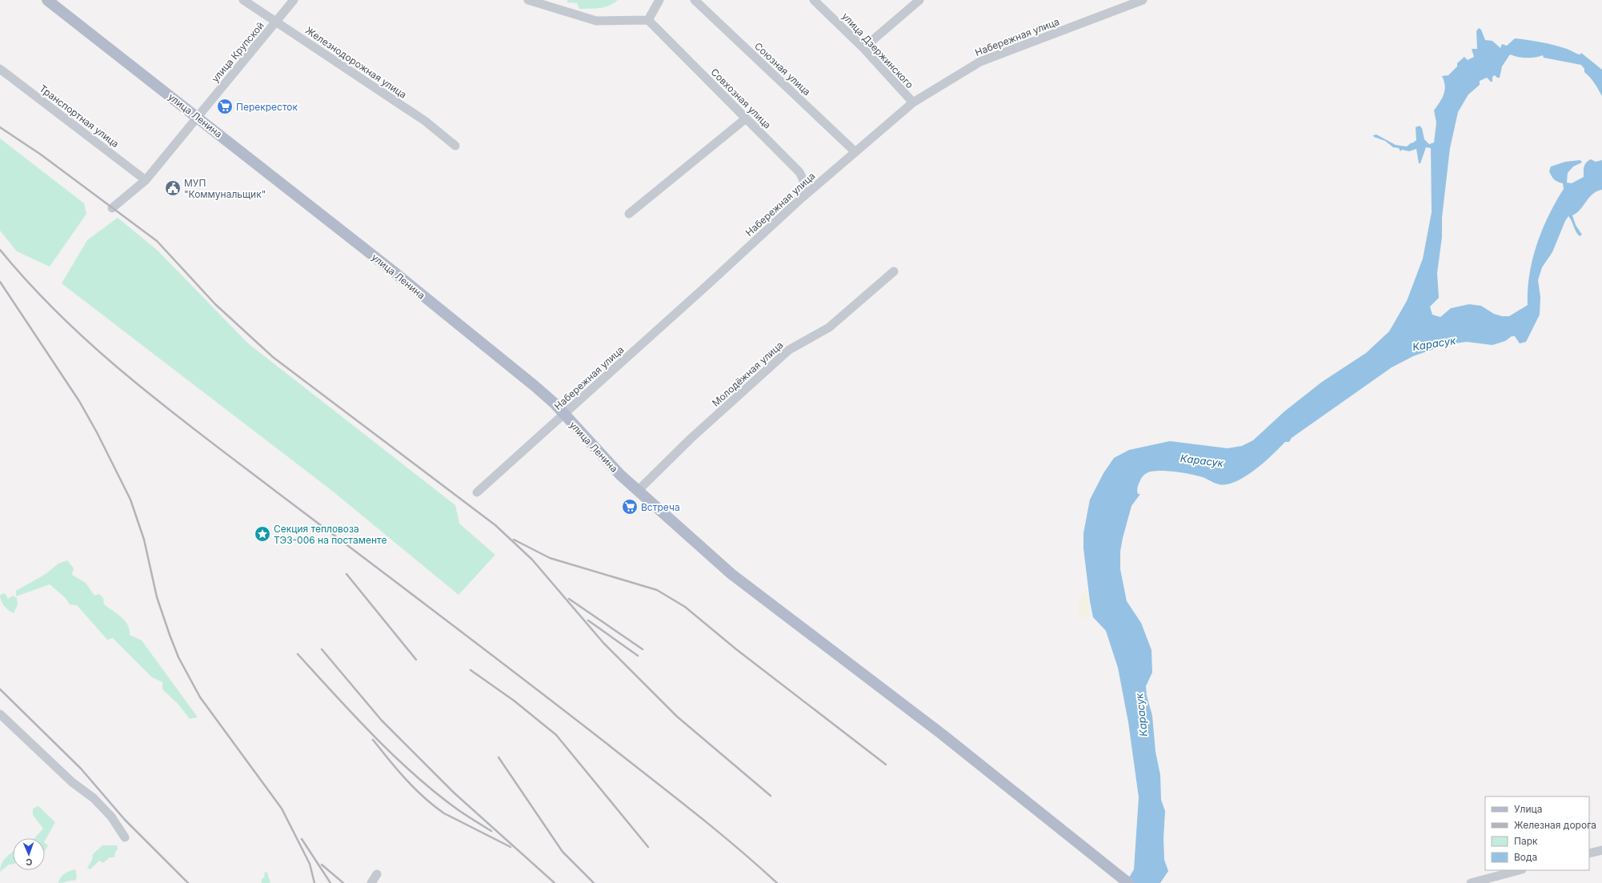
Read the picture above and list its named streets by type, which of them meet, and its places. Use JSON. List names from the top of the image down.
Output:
{
  "streets": {
    "main road": ["улица Ленина"],
    "street": [
      "Набережная улица",
      "улица Дзержинского",
      "улица Крупской",
      "Железнодорожная улица",
      "Союзная улица",
      "Совхозная улица",
      "Транспортная улица",
      "Молодёжная улица"
    ]
  },
  "crossings": [
    ["Набережная улица", "улица Дзержинского"],
    ["Набережная улица", "Союзная улица"],
    ["Набережная улица", "Совхозная улица"],
    ["Набережная улица", "улица Ленина"],
    ["улица Крупской", "Железнодорожная улица"],
    ["улица Крупской", "улица Ленина"],
    ["улица Крупской", "Транспортная улица"],
    ["улица Ленина", "Молодёжная улица"]
  ],
  "water": ["Карасук"],
  "places": {
    "supermarket": ["Перекресток", "Встреча"],
    "public building": ["МУП \"Коммунальщик\""],
    "place": ["Секция тепловоза ТЭ3-006 на постаменте"]
  },
  "legend": [
    "Улица",
    "Железная дорога",
    "Парк",
    "Вода"
  ],
  "north": "bottom"
}
